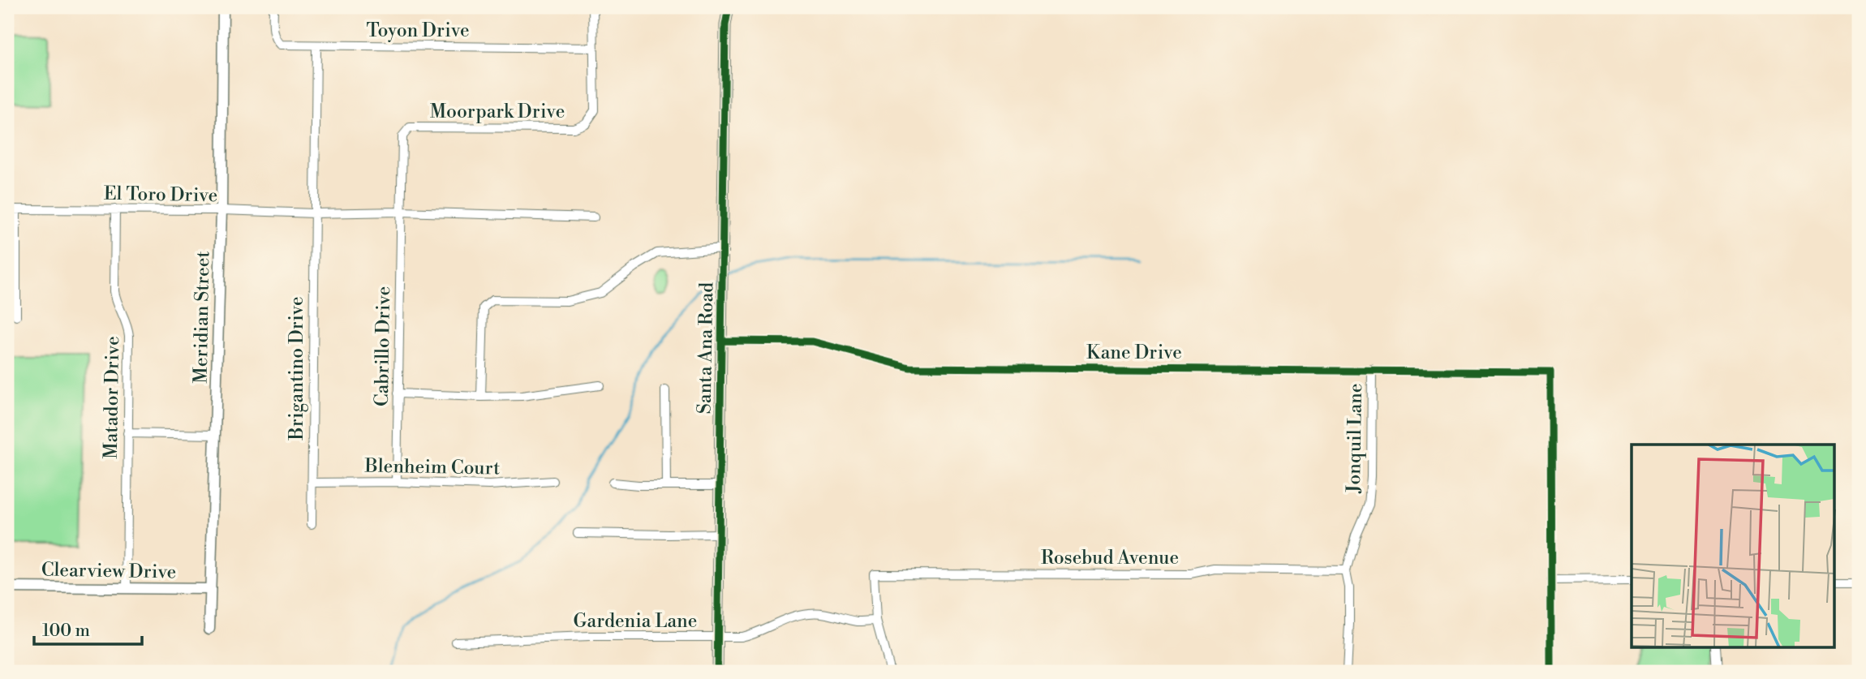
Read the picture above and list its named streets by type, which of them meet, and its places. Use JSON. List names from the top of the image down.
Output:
{
  "streets": {
    "street": [
      "Toyon Drive",
      "Moorpark Drive",
      "El Toro Drive",
      "Meridian Street",
      "Cabrillo Drive",
      "Santa Ana Road",
      "Kane Drive",
      "Brigantino Drive",
      "Matador Drive",
      "Jonquil Lane",
      "Blenheim Court",
      "Rosebud Avenue",
      "Clearview Drive",
      "Gardenia Lane"
    ]
  },
  "crossings": [
    ["Toyon Drive", "Moorpark Drive"],
    ["Toyon Drive", "Brigantino Drive"],
    ["Moorpark Drive", "Cabrillo Drive"],
    ["El Toro Drive", "Meridian Street"],
    ["El Toro Drive", "Brigantino Drive"],
    ["El Toro Drive", "Matador Drive"],
    ["Meridian Street", "Clearview Drive"],
    ["Cabrillo Drive", "Blenheim Court"],
    ["Santa Ana Road", "Kane Drive"],
    ["Santa Ana Road", "Gardenia Lane"],
    ["Kane Drive", "Jonquil Lane"],
    ["Brigantino Drive", "Blenheim Court"],
    ["Matador Drive", "Clearview Drive"],
    ["Jonquil Lane", "Rosebud Avenue"],
    ["Rosebud Avenue", "Gardenia Lane"]
  ],
  "scale_bar": "100 m"
}
